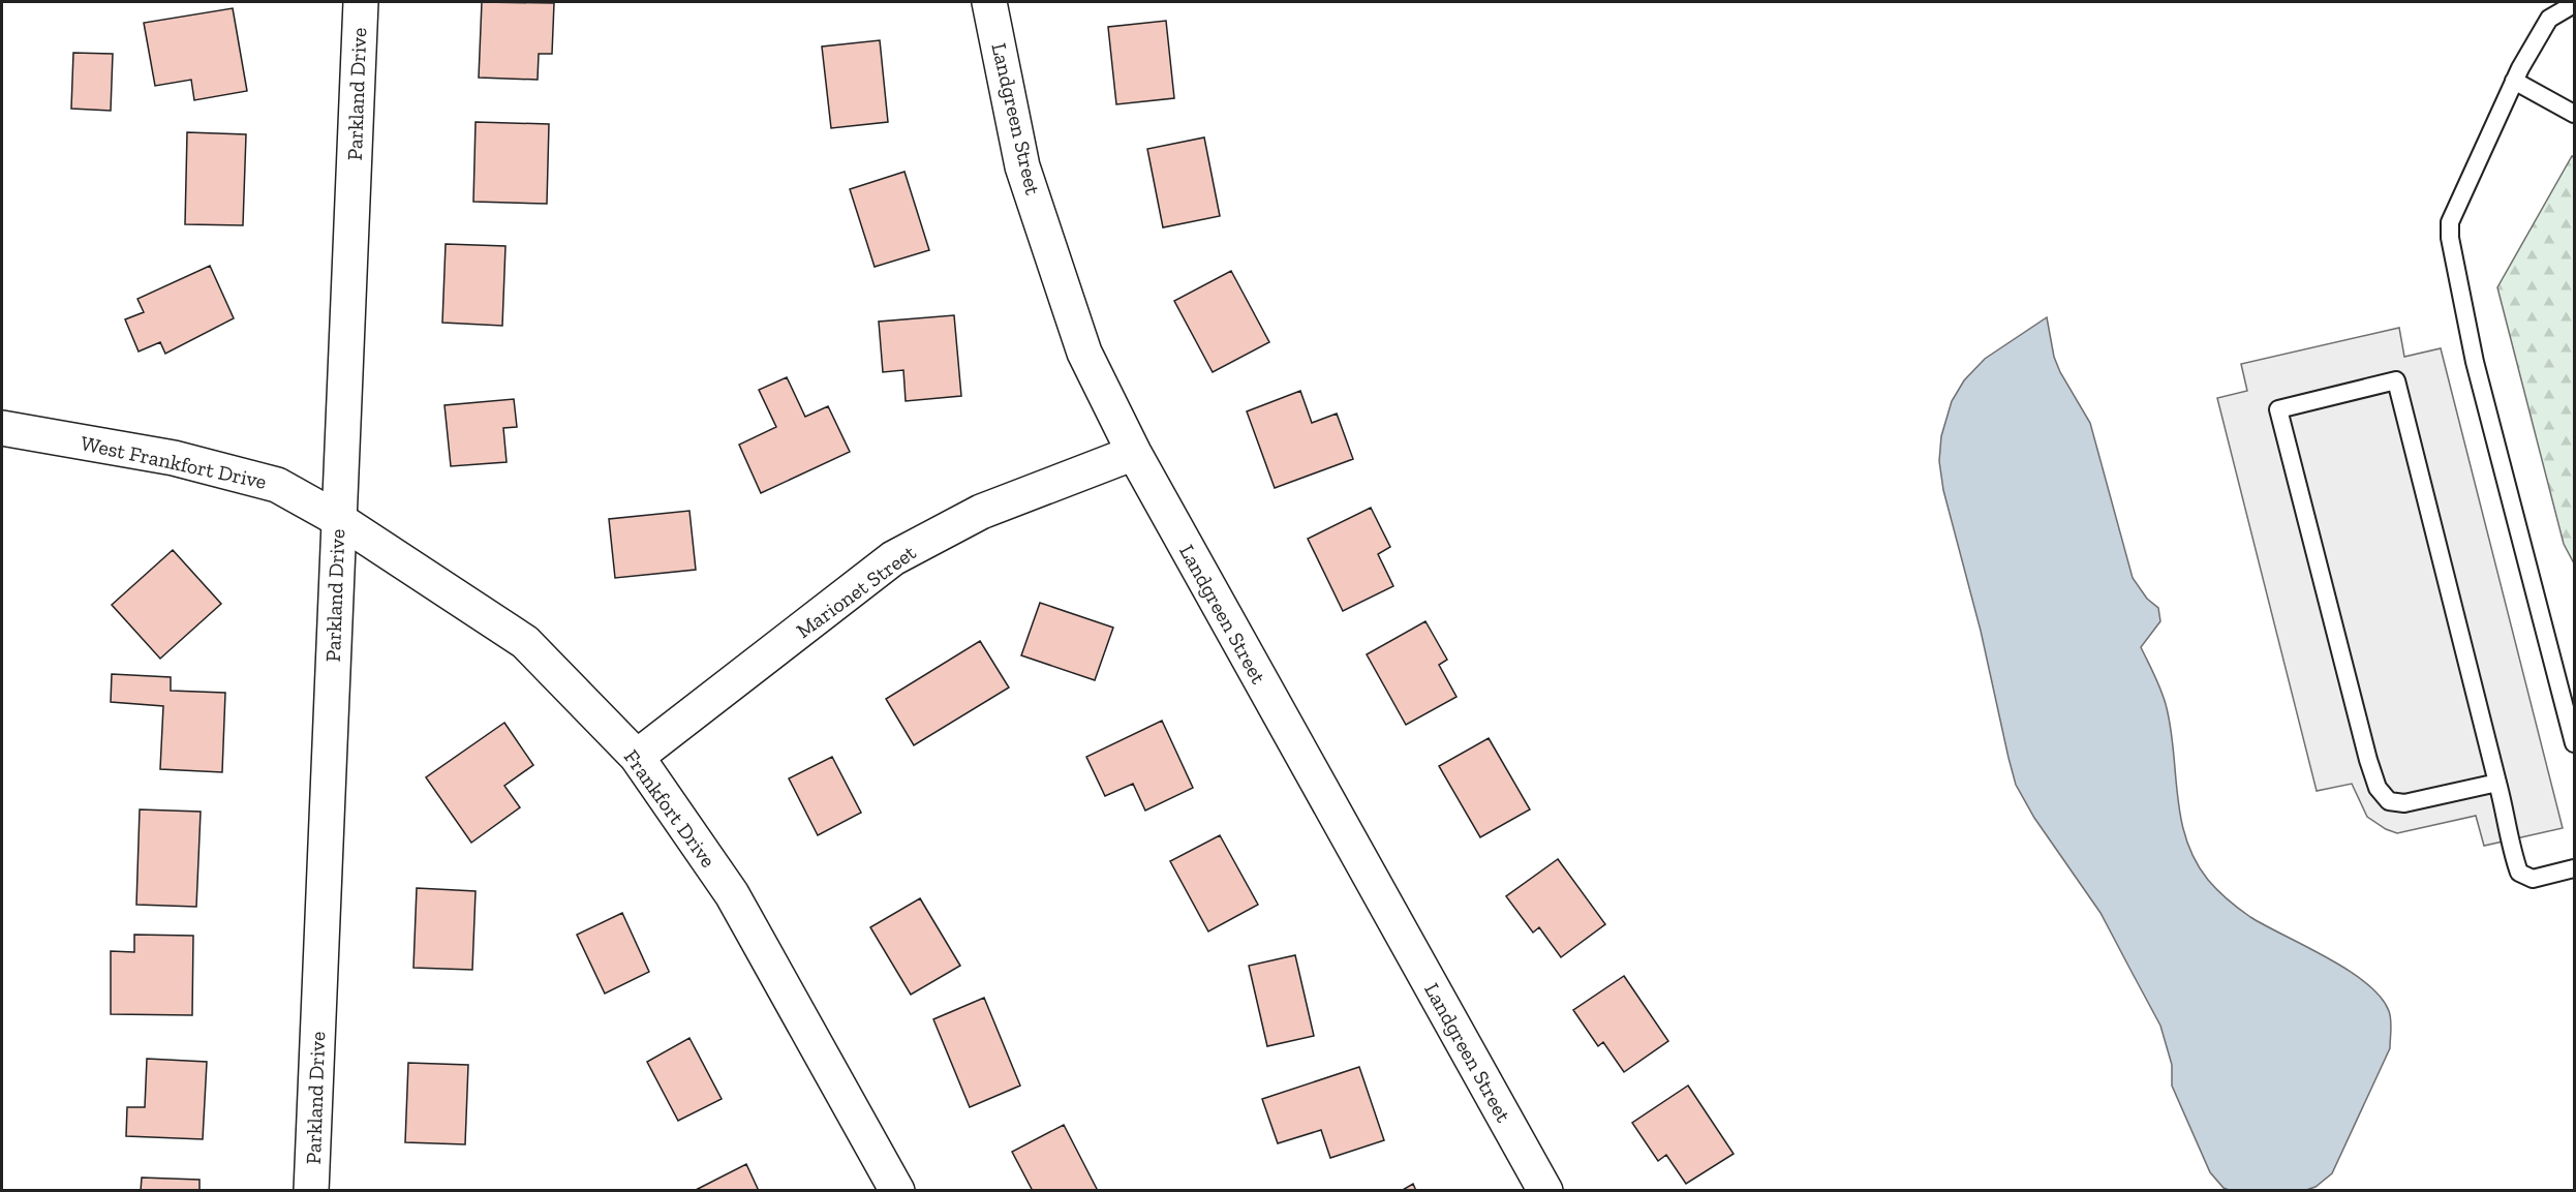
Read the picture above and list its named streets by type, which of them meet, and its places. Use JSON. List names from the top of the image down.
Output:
{
  "streets": {
    "street": [
      "Parkland Drive",
      "Landgreen Street",
      "West Frankfort Drive",
      "Marionet Street",
      "Frankfort Drive"
    ]
  },
  "crossings": [
    ["Parkland Drive", "West Frankfort Drive"],
    ["Parkland Drive", "Frankfort Drive"],
    ["Landgreen Street", "Marionet Street"],
    ["West Frankfort Drive", "Frankfort Drive"],
    ["Marionet Street", "Frankfort Drive"]
  ]
}
